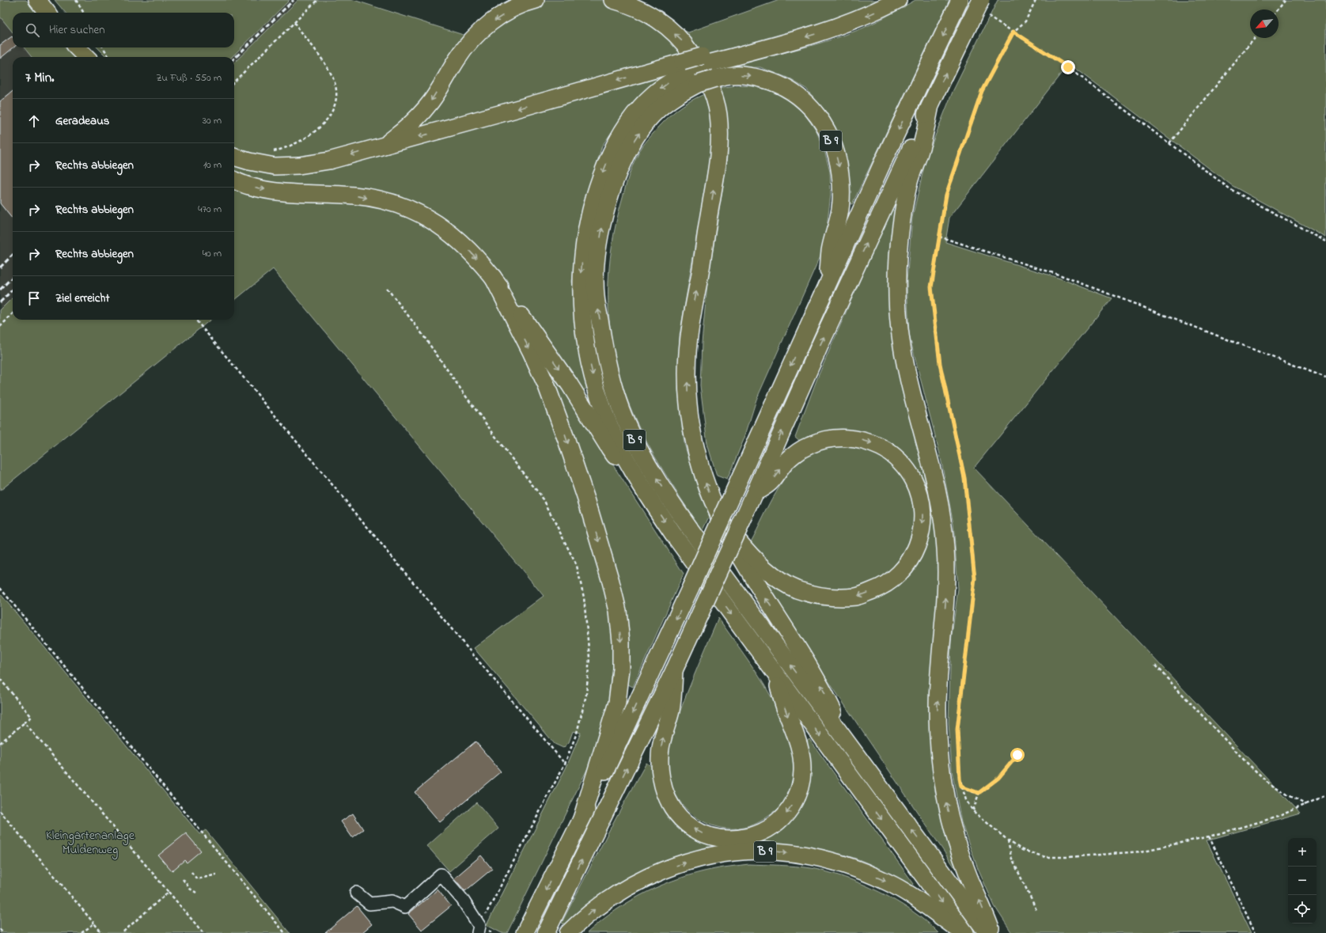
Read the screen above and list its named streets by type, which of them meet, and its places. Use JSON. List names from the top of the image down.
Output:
{
  "streets": {
    "highway": ["B 9"]
  },
  "parks": ["Kleingartenanlage Muldenweg"],
  "north": "bottom left",
  "page": {
    "search": "Hier suchen",
    "heading": ["7 Min.", "Zu Fuß · 550 m"],
    "list": [
      ["Geradeaus", "30 m"],
      ["Rechts abbiegen", "10 m"],
      ["Rechts abbiegen", "470 m"],
      ["Rechts abbiegen", "40 m"],
      "Ziel erreicht"
    ],
    "map_buttons": ["+", "−"]
  }
}
